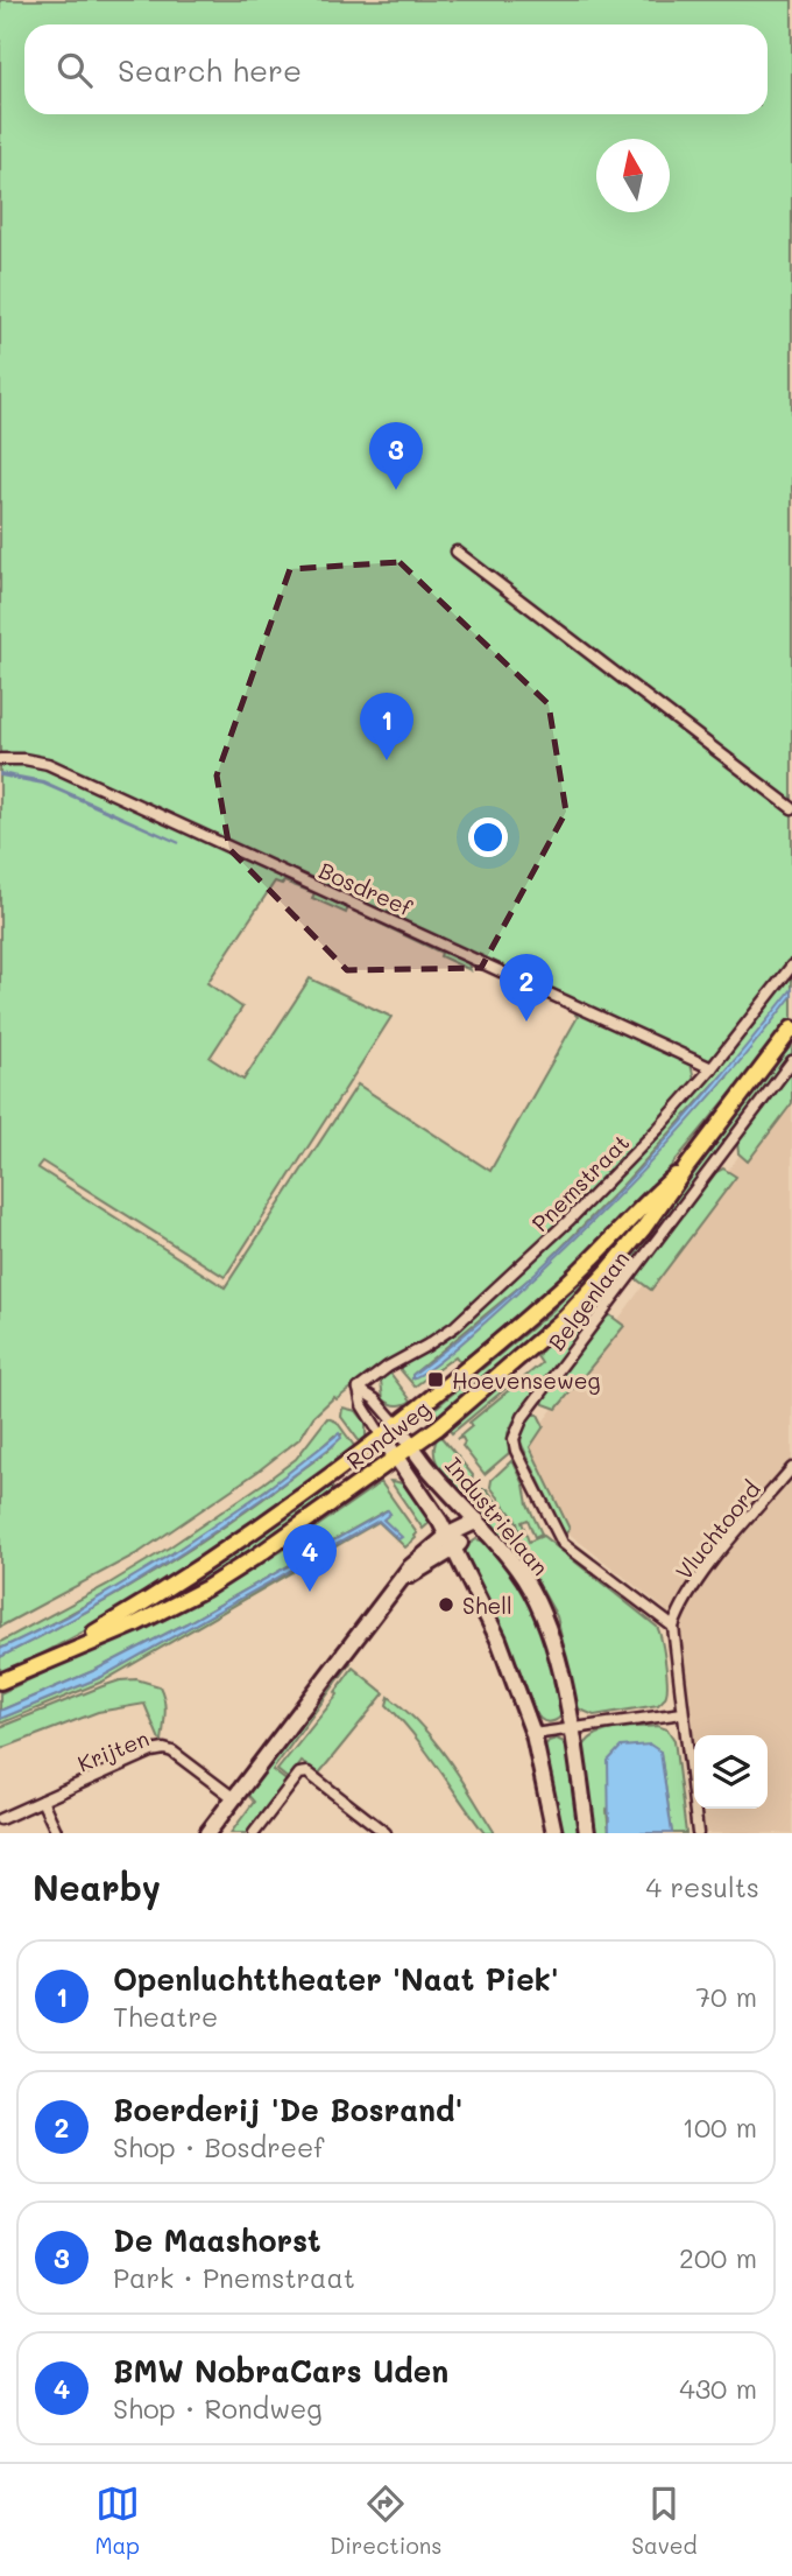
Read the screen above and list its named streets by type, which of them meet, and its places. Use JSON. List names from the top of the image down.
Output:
{
  "streets": {
    "main road": ["Rondweg", "Industrielaan"],
    "street": [
      "Bosdreef",
      "Pnemstraat",
      "Belgenlaan",
      "Vluchtoord",
      "Krijten"
    ]
  },
  "crossings": [
    ["Bosdreef", "Pnemstraat"],
    ["Belgenlaan", "Vluchtoord"],
    ["Rondweg", "Industrielaan"]
  ],
  "places": {
    "transit": ["Hoevenseweg"],
    "other": ["Shell"]
  },
  "north": "top",
  "page": {
    "search": "Search here",
    "pins": [
      "3",
      "1",
      "2",
      "4"
    ],
    "heading": ["Nearby", "4 results"],
    "list": [
      {
        "mark": "1",
        "name": "Openluchttheater 'Naat Piek'",
        "note": "Theatre",
        "value": "70 m"
      },
      {
        "mark": "2",
        "name": "Boerderij 'De Bosrand'",
        "note": "Shop · Bosdreef",
        "value": "100 m"
      },
      {
        "mark": "3",
        "name": "De Maashorst",
        "note": "Park · Pnemstraat",
        "value": "200 m"
      },
      {
        "mark": "4",
        "name": "BMW NobraCars Uden",
        "note": "Shop · Rondweg",
        "value": "430 m"
      }
    ],
    "nav": ["Map", "Directions", "Saved"]
  }
}
